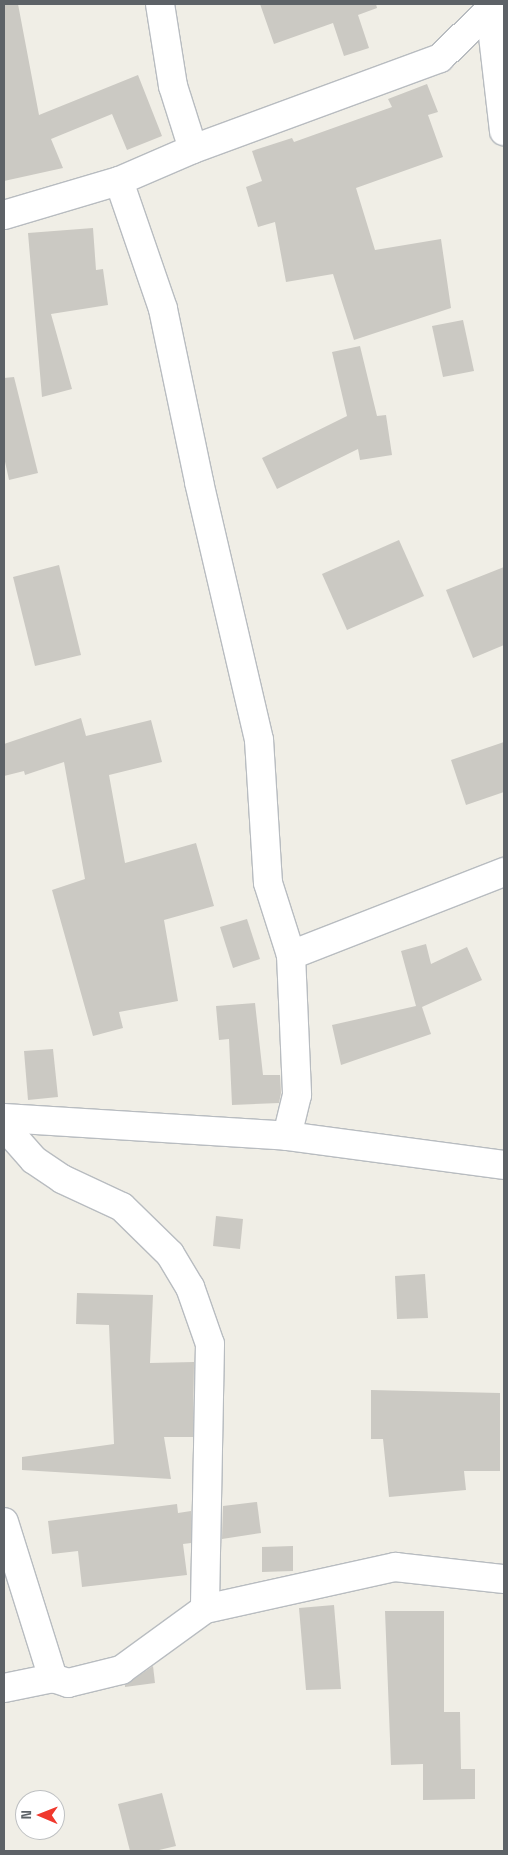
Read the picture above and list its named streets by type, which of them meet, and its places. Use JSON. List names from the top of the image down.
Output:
{
  "north": "left"
}
